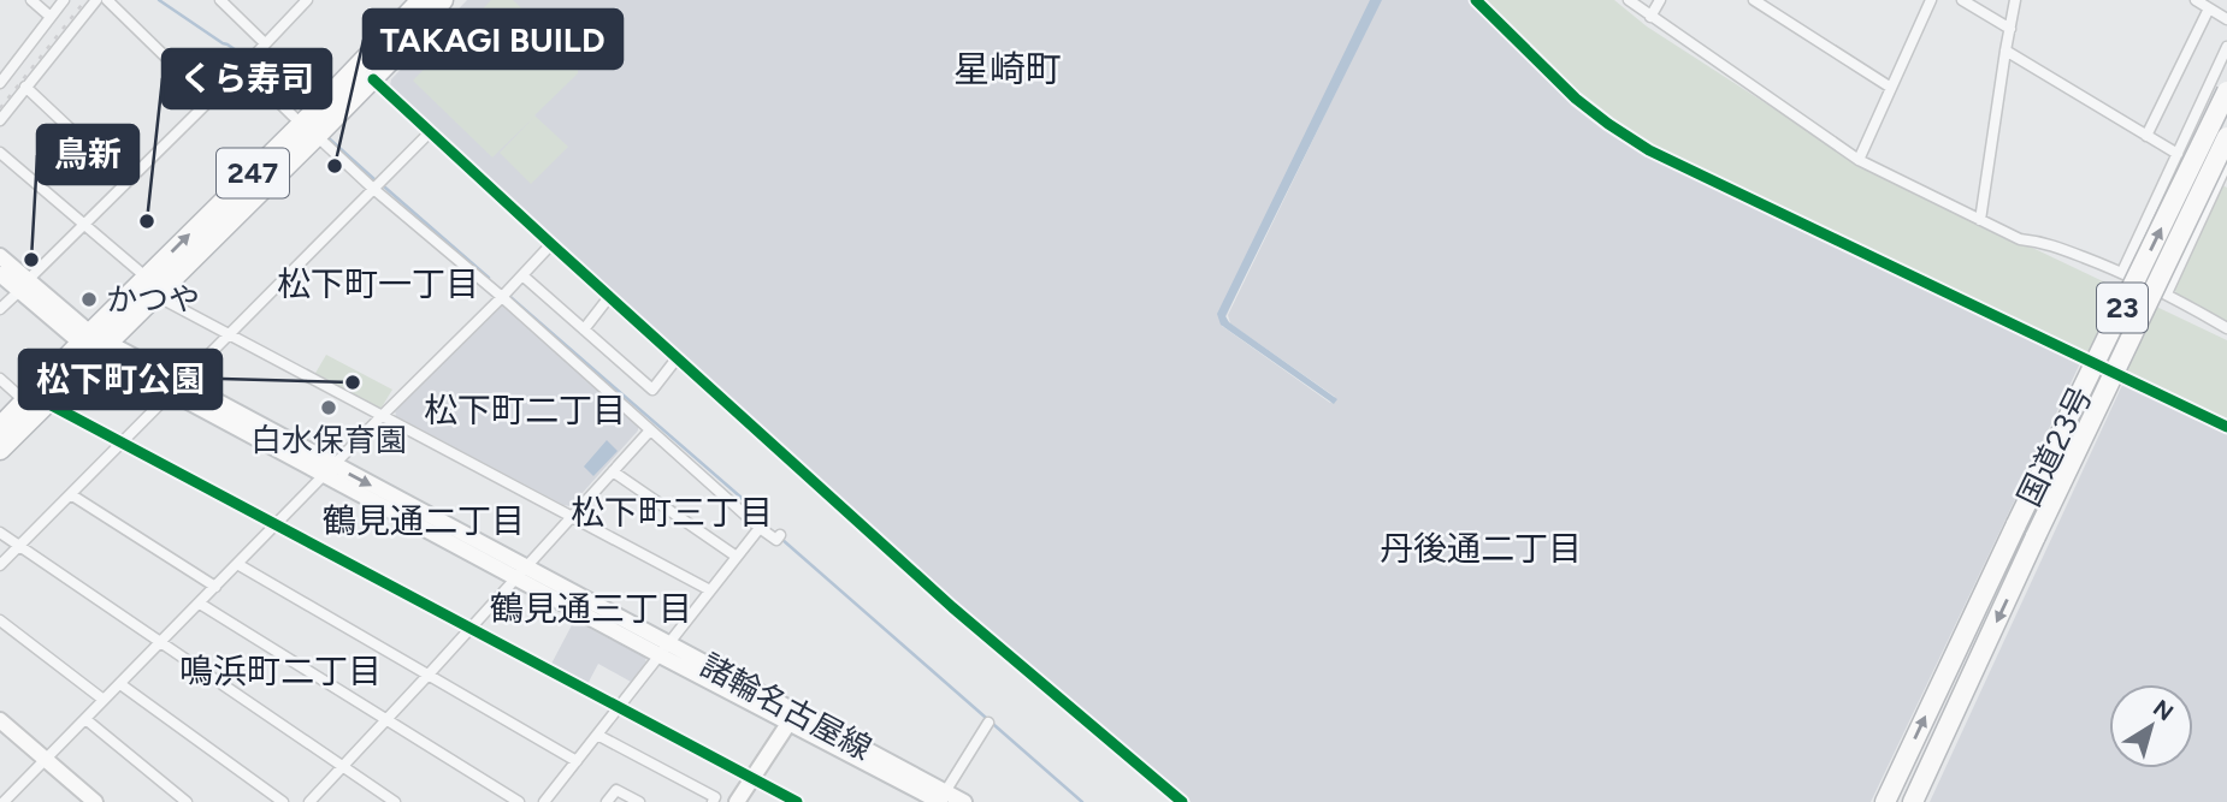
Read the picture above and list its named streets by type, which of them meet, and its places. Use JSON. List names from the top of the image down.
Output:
{
  "streets": {
    "highway": ["247", "23", "国道23号"],
    "main road": ["諸輪名古屋線"]
  },
  "crossings": [
    ["247", "諸輪名古屋線"]
  ],
  "districts": [
    "星崎町",
    "松下町一丁目",
    "松下町二丁目",
    "松下町三丁目",
    "鶴見通二丁目",
    "丹後通二丁目",
    "鶴見通三丁目",
    "鳴浜町二丁目"
  ],
  "places": [
    "TAKAGI BUILD",
    "くら寿司",
    "鳥新",
    "かつや",
    "松下町公園",
    "白水保育園"
  ],
  "north": "top right"
}
